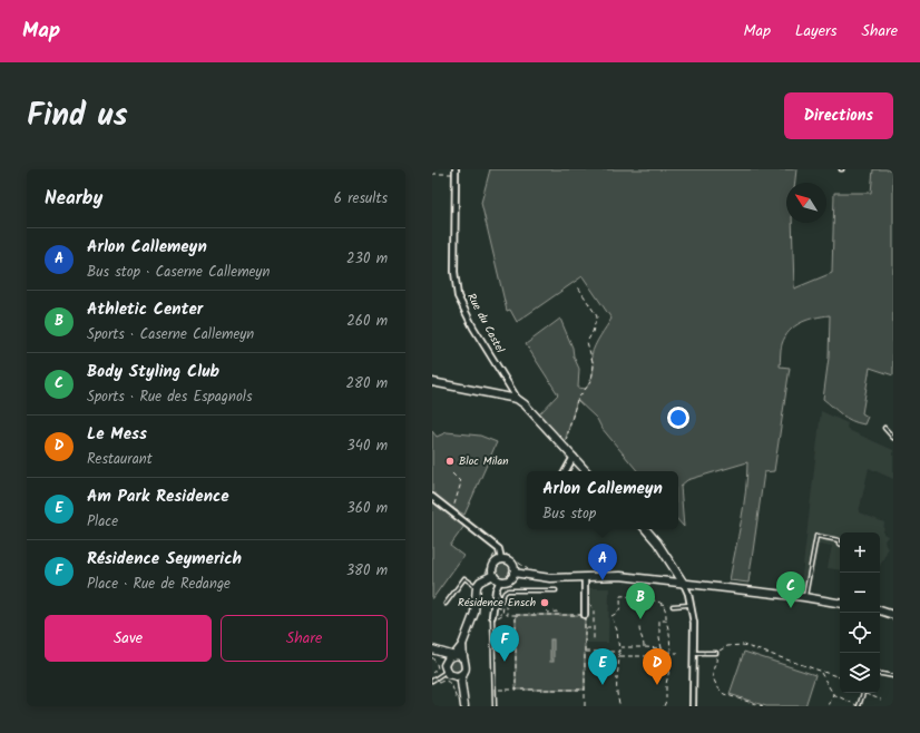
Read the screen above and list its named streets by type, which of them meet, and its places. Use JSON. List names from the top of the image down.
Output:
{
  "streets": {
    "street": ["Rue du Castel"]
  },
  "places": ["Bloc Milan", "Résidence Ensch"],
  "north": "top left",
  "page": {
    "header": "Map",
    "nav": ["Map", "Layers", "Share"],
    "title": "Find us",
    "buttons": [
      "Directions",
      ["Save", "Share"]
    ],
    "heading": ["Nearby", "6 results"],
    "list": [
      {
        "mark": "A",
        "name": "Arlon Callemeyn",
        "note": "Bus stop · Caserne Callemeyn",
        "value": "230 m"
      },
      {
        "mark": "B",
        "name": "Athletic Center",
        "note": "Sports · Caserne Callemeyn",
        "value": "260 m"
      },
      {
        "mark": "C",
        "name": "Body Styling Club",
        "note": "Sports · Rue des Espagnols",
        "value": "280 m"
      },
      {
        "mark": "D",
        "name": "Le Mess",
        "note": "Restaurant",
        "value": "340 m"
      },
      {
        "mark": "E",
        "name": "Am Park Residence",
        "note": "Place",
        "value": "360 m"
      },
      {
        "mark": "F",
        "name": "Résidence Seymerich",
        "note": "Place · Rue de Redange",
        "value": "380 m"
      }
    ],
    "popup": ["Arlon Callemeyn", "Bus stop"],
    "map_buttons": ["+", "−"],
    "pins": [
      "A",
      "C",
      "B",
      "F",
      "D",
      "E"
    ]
  }
}
